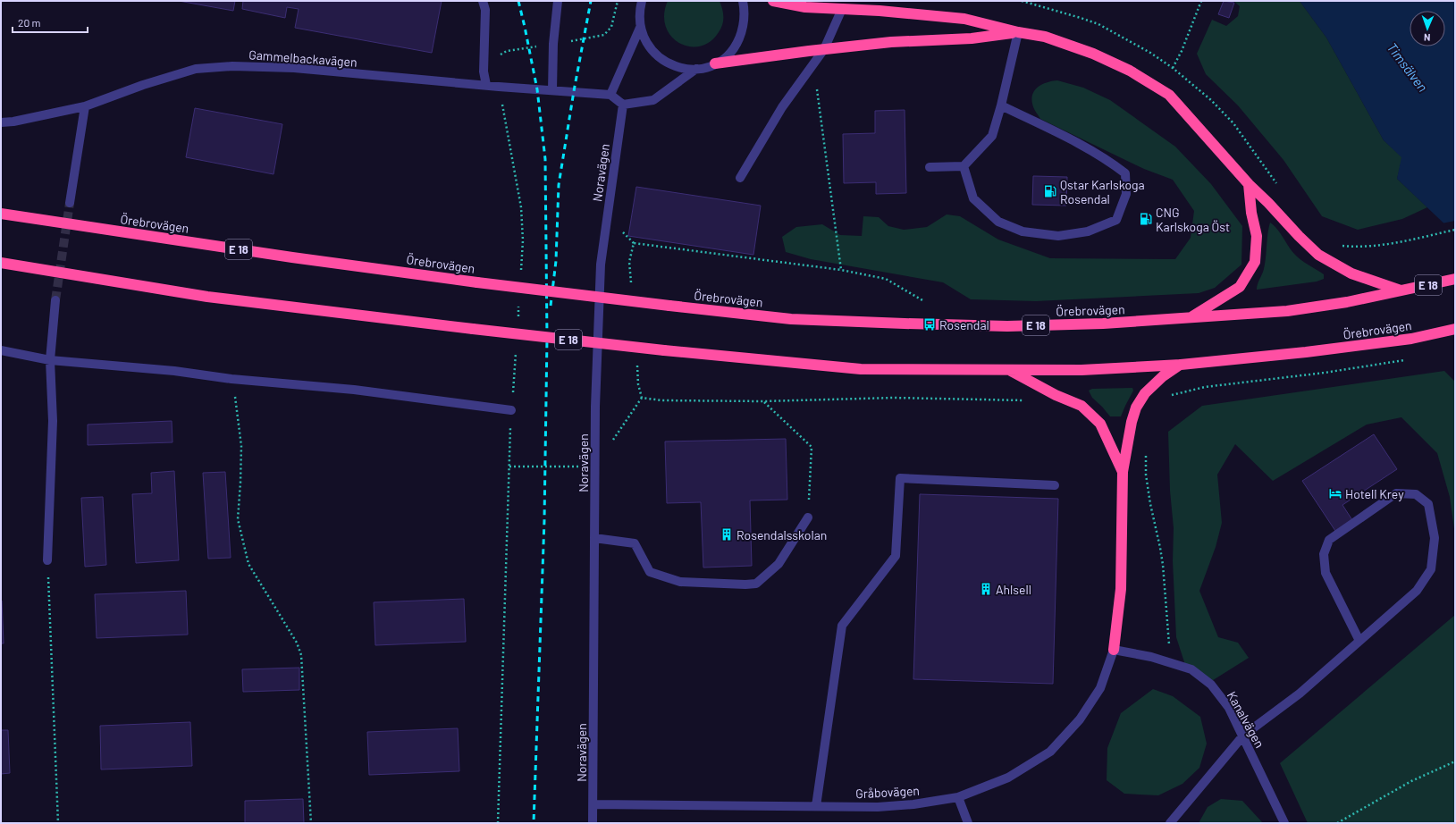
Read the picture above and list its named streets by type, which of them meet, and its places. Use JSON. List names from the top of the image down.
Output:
{
  "streets": {
    "highway": ["Örebrovägen", "E 18"],
    "street": [
      "Gammelbackavägen",
      "Noravägen",
      "Kanalvägen",
      "Gråbovägen"
    ]
  },
  "crossings": [
    ["Noravägen", "Gråbovägen"],
    ["Kanalvägen", "Gråbovägen"]
  ],
  "water": ["Timsälven"],
  "places": {
    "fuel station": ["Qstar Karlskoga Rosendal", "CNG Karlskoga Öst"],
    "bus stop": ["Rosendal"],
    "hotel": ["Hotell Krey"],
    "building": ["Rosendalsskolan", "Ahlsell"]
  },
  "scale_bar": "20 m",
  "north": "bottom"
}
